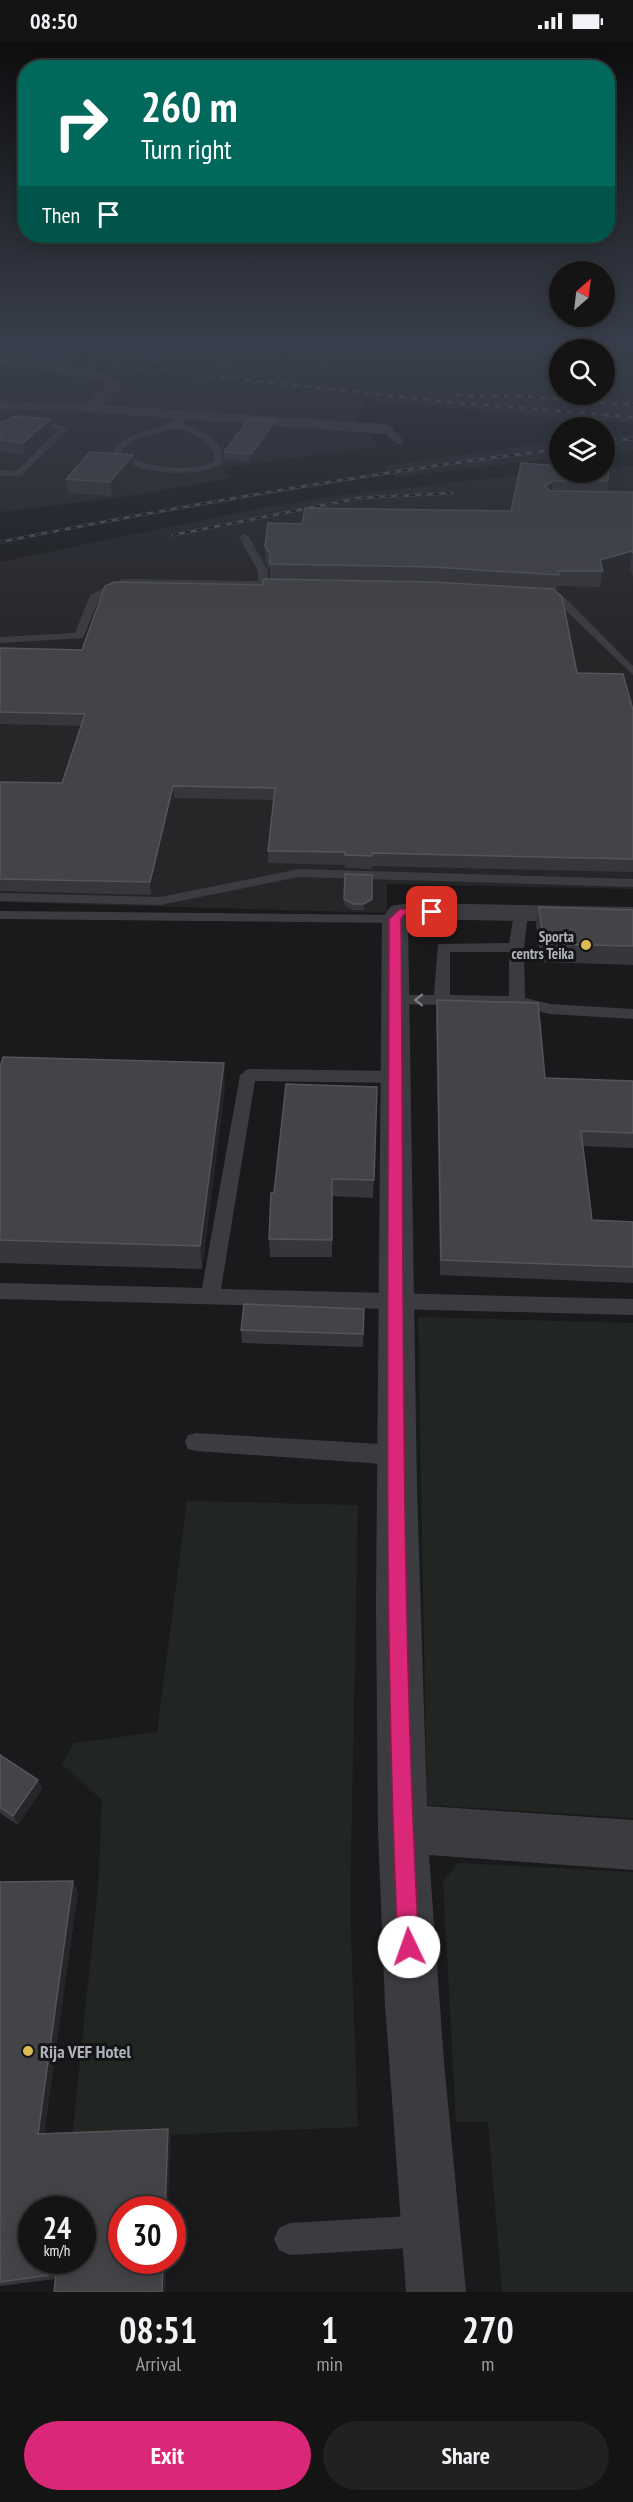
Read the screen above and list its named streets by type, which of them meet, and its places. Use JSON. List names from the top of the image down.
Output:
{
  "places": ["Sporta centrs Teika", "Rija VEF Hotel"],
  "north": "top right",
  "page": {
    "status": "08:50",
    "turn": ["260 m", "Turn right"],
    "then": "Then",
    "speed": "24 km/h",
    "limit": "30",
    "eta": [
      "08:51",
      "Arrival",
      "1",
      "min",
      "270",
      "m"
    ],
    "buttons": ["Exit", "Share"]
  }
}
